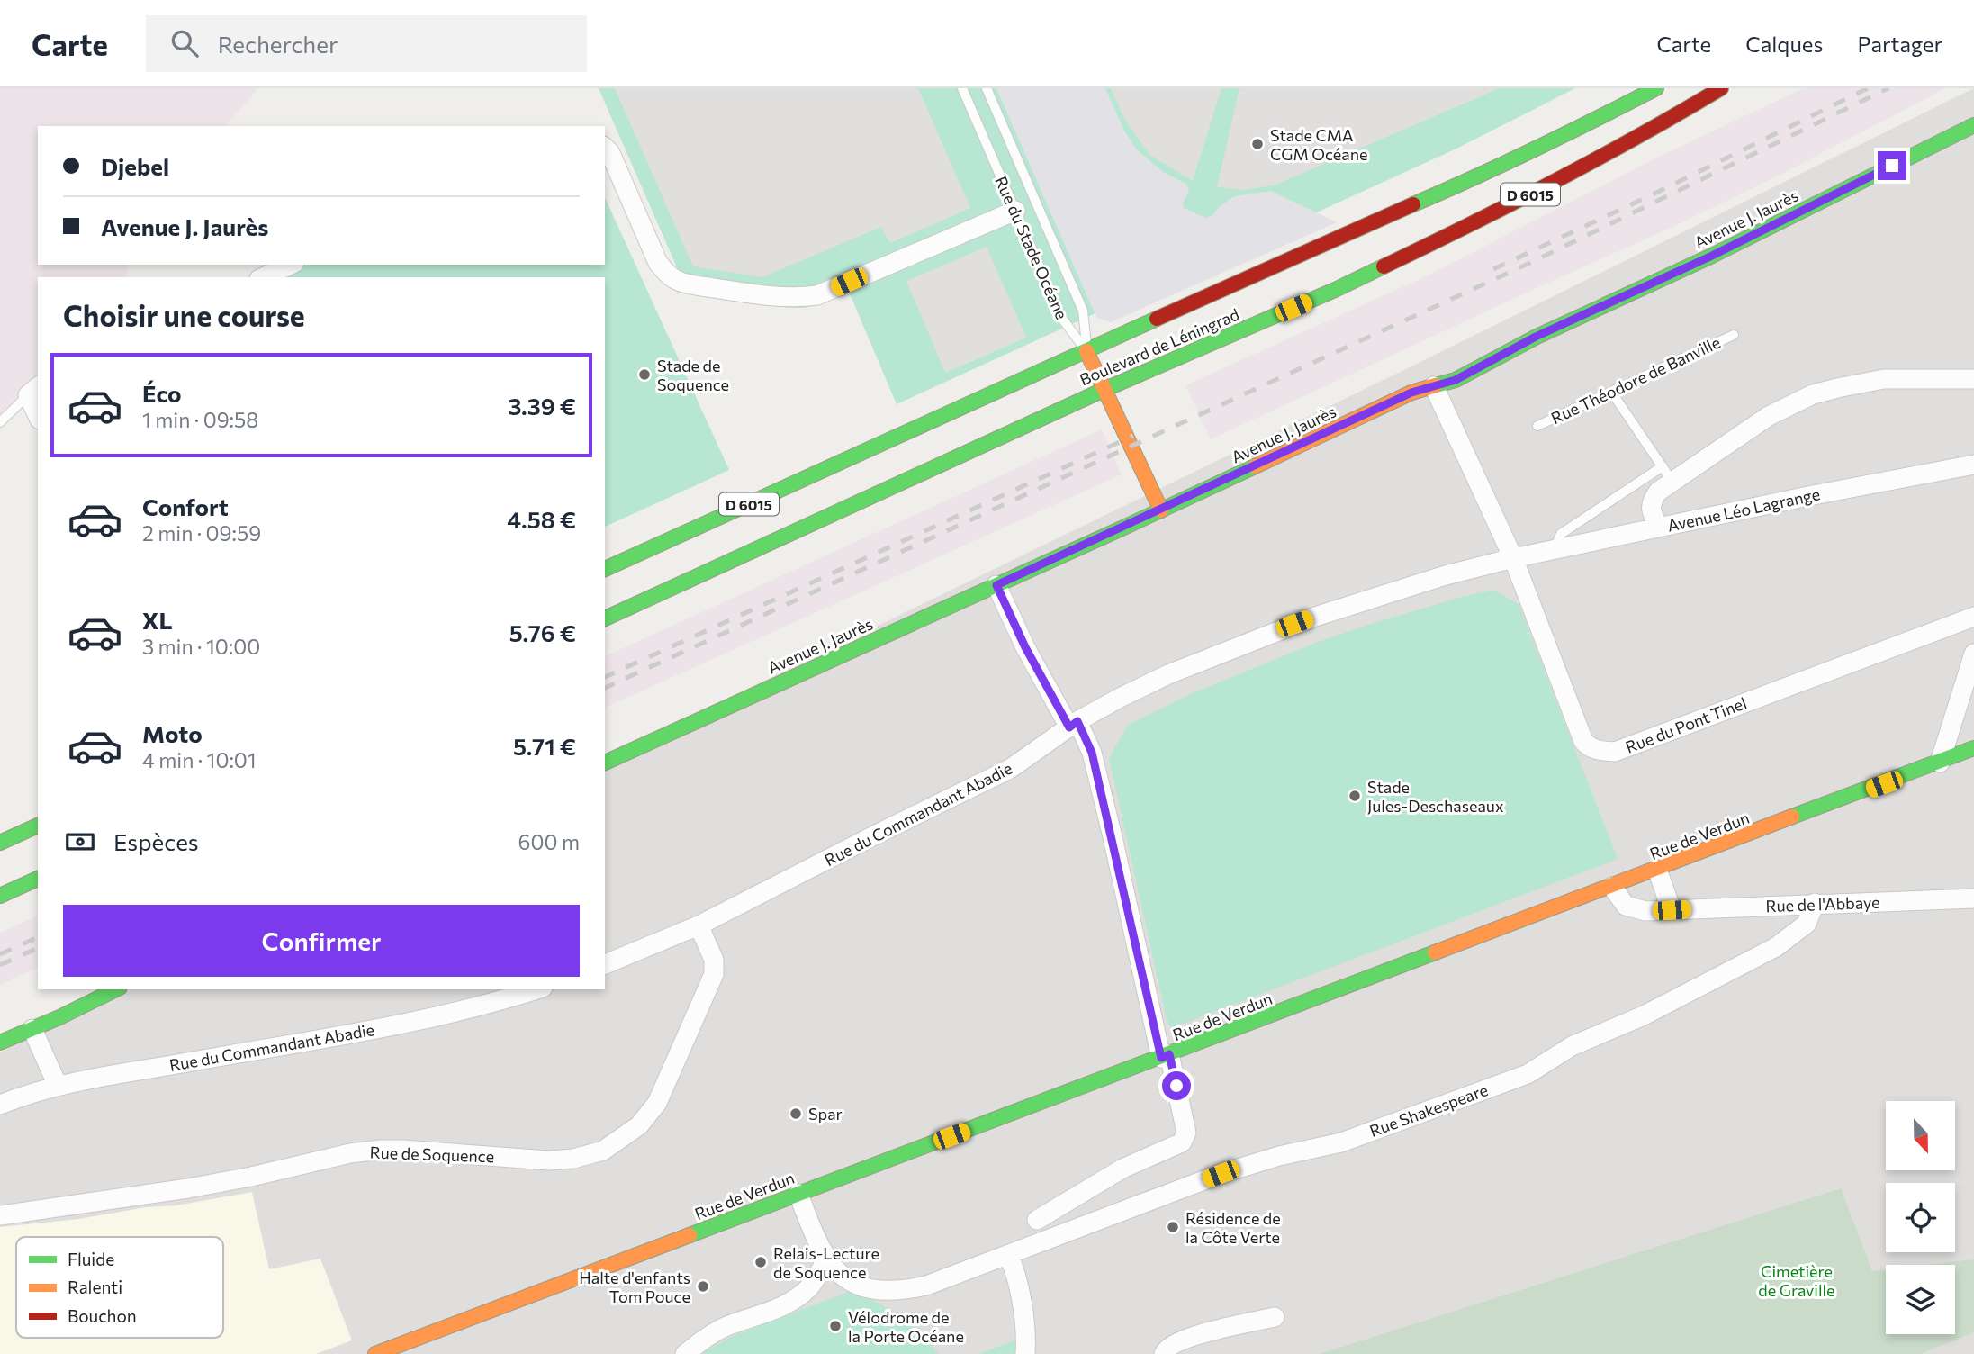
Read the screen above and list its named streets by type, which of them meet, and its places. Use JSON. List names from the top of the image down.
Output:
{
  "streets": {
    "main road": [
      "D 6015",
      "Avenue J. Jaurès",
      "Boulevard de Léningrad",
      "Rue de Verdun"
    ],
    "street": [
      "Avenue Léo Lagrange",
      "Rue du Pont Tinel",
      "Rue du Commandant Abadie",
      "Rue de l'Abbaye",
      "Rue Shakespeare",
      "Rue de Soquence"
    ],
    "lane": ["Rue du Stade Océane", "Rue Théodore de Banville"]
  },
  "crossings": [
    ["Avenue J. Jaurès", "Rue du Pont Tinel"],
    ["Rue du Stade Océane", "Boulevard de Léningrad"],
    ["Avenue Léo Lagrange", "Rue du Pont Tinel"],
    ["Avenue Léo Lagrange", "Rue du Commandant Abadie"],
    ["Rue du Pont Tinel", "Rue du Commandant Abadie"],
    ["Rue du Commandant Abadie", "Rue de Soquence"],
    ["Rue de Verdun", "Rue de l'Abbaye"],
    ["Rue de l'Abbaye", "Rue Shakespeare"]
  ],
  "parks": ["Cimetière de Graville"],
  "places": [
    "Stade CMA CGM Océane",
    "Stade de Soquence",
    "Stade Jules-Deschaseaux",
    "Spar",
    "Résidence de la Côte Verte",
    "Relais-Lecture de Soquence",
    "Halte d'enfants Tom Pouce",
    "Vélodrome de la Porte Océane"
  ],
  "legend": ["Fluide", "Ralenti", "Bouchon"],
  "north": "bottom",
  "page": {
    "header": "Carte",
    "search": "Rechercher",
    "nav": ["Carte", "Calques", "Partager"],
    "banner": ["Djebel", "Avenue J. Jaurès"],
    "heading": "Choisir une course",
    "list": [
      {
        "name": "Éco",
        "note": "1 min · 09:58",
        "value": "3.39 €"
      },
      {
        "name": "Confort",
        "note": "2 min · 09:59",
        "value": "4.58 €"
      },
      {
        "name": "XL",
        "note": "3 min · 10:00",
        "value": "5.76 €"
      },
      {
        "name": "Moto",
        "note": "4 min · 10:01",
        "value": "5.71 €"
      }
    ],
    "pay": ["Espèces", "600 m"],
    "buttons": "Confirmer"
  }
}
